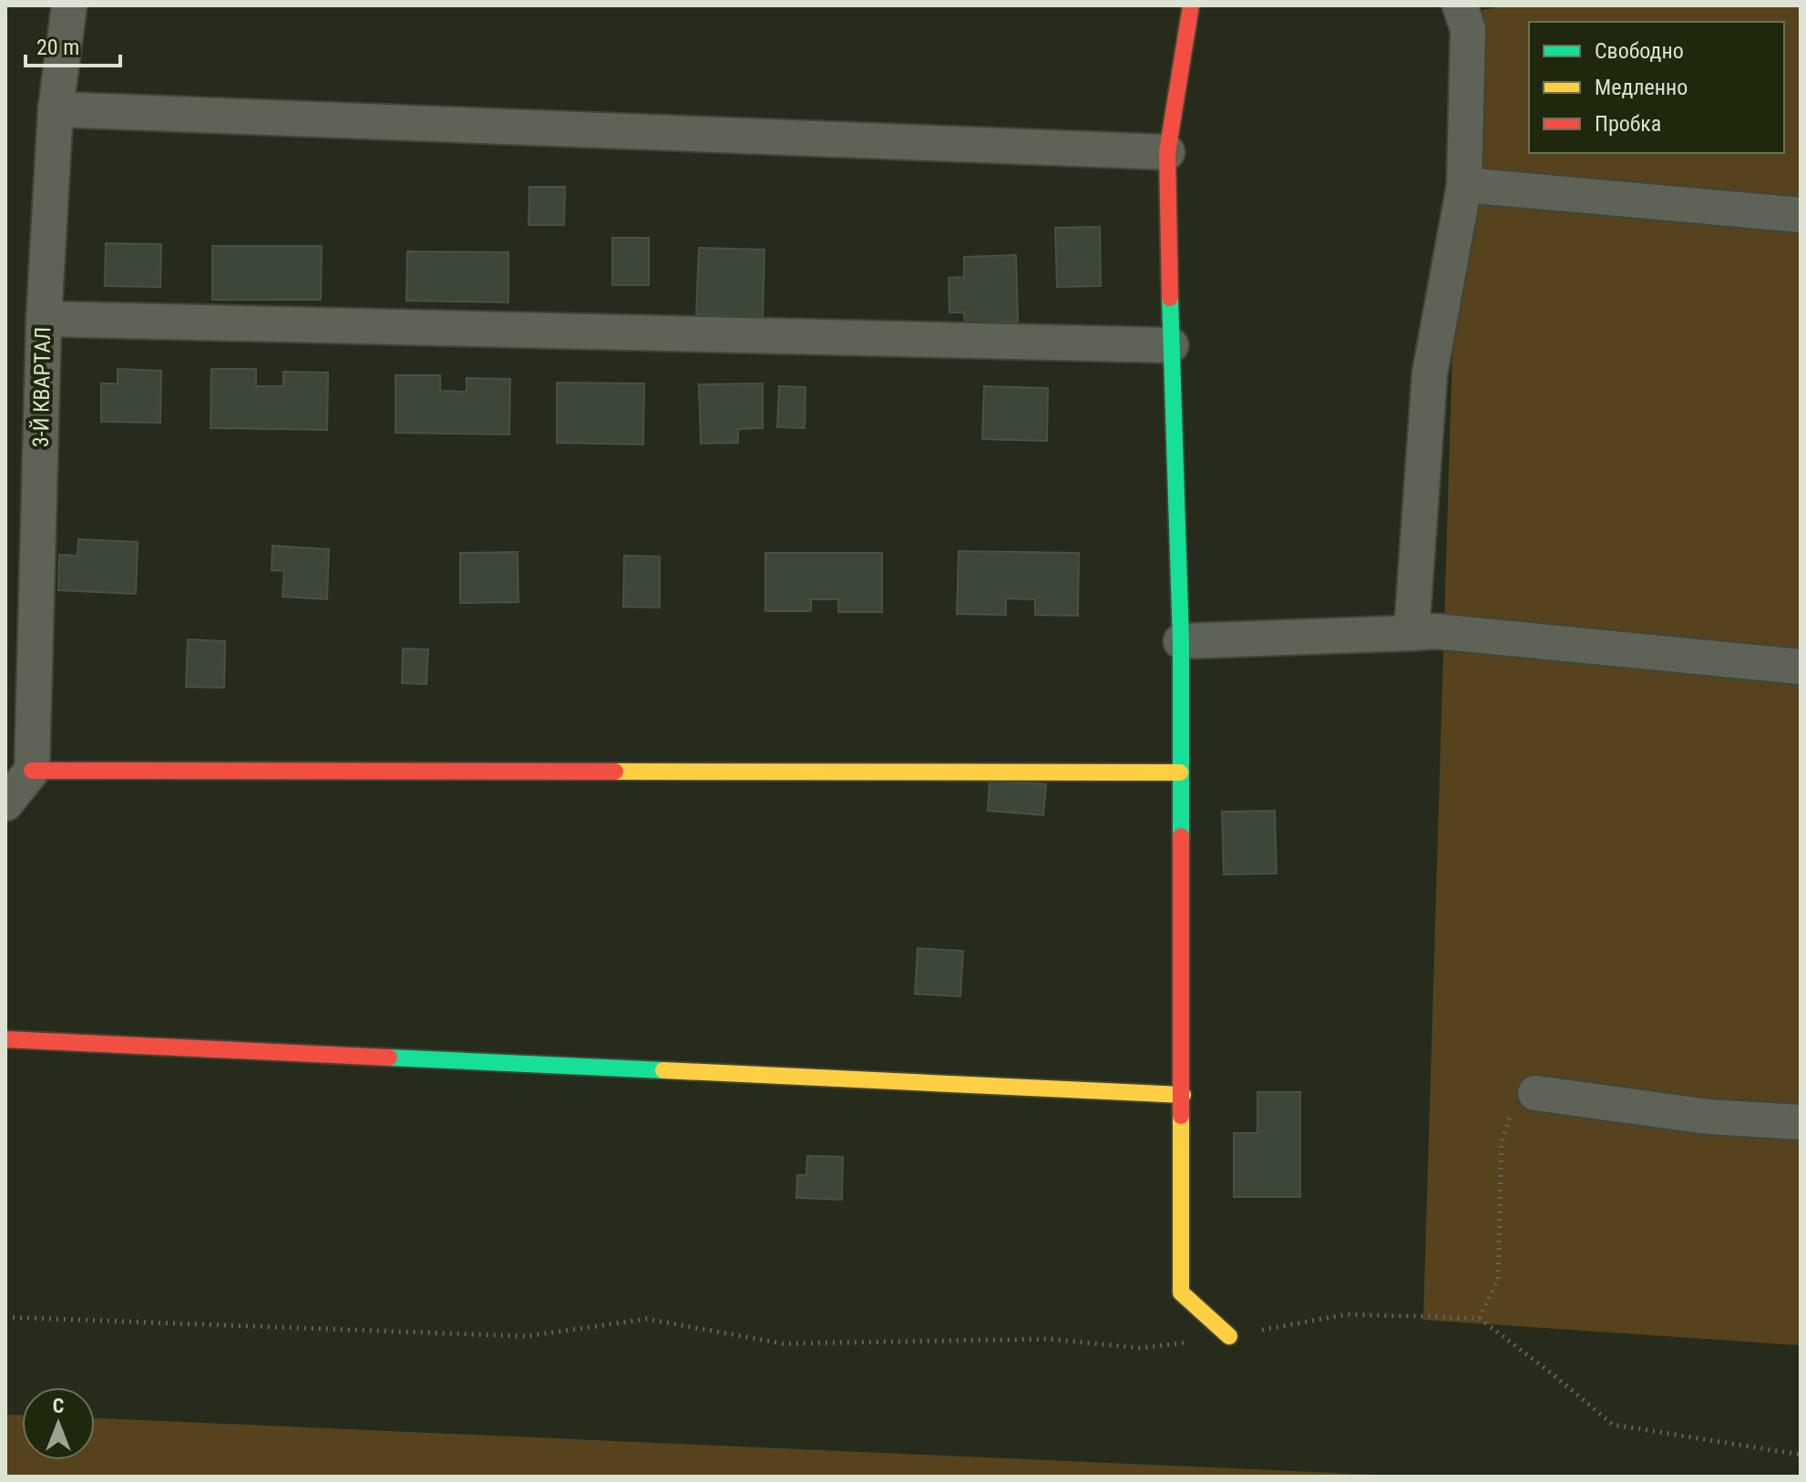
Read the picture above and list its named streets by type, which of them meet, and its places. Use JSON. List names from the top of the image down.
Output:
{
  "streets": {
    "street": ["3-Й КВАРТАЛ"]
  },
  "legend": ["Свободно", "Медленно", "Пробка"],
  "scale_bar": "20 m",
  "north": "top"
}
